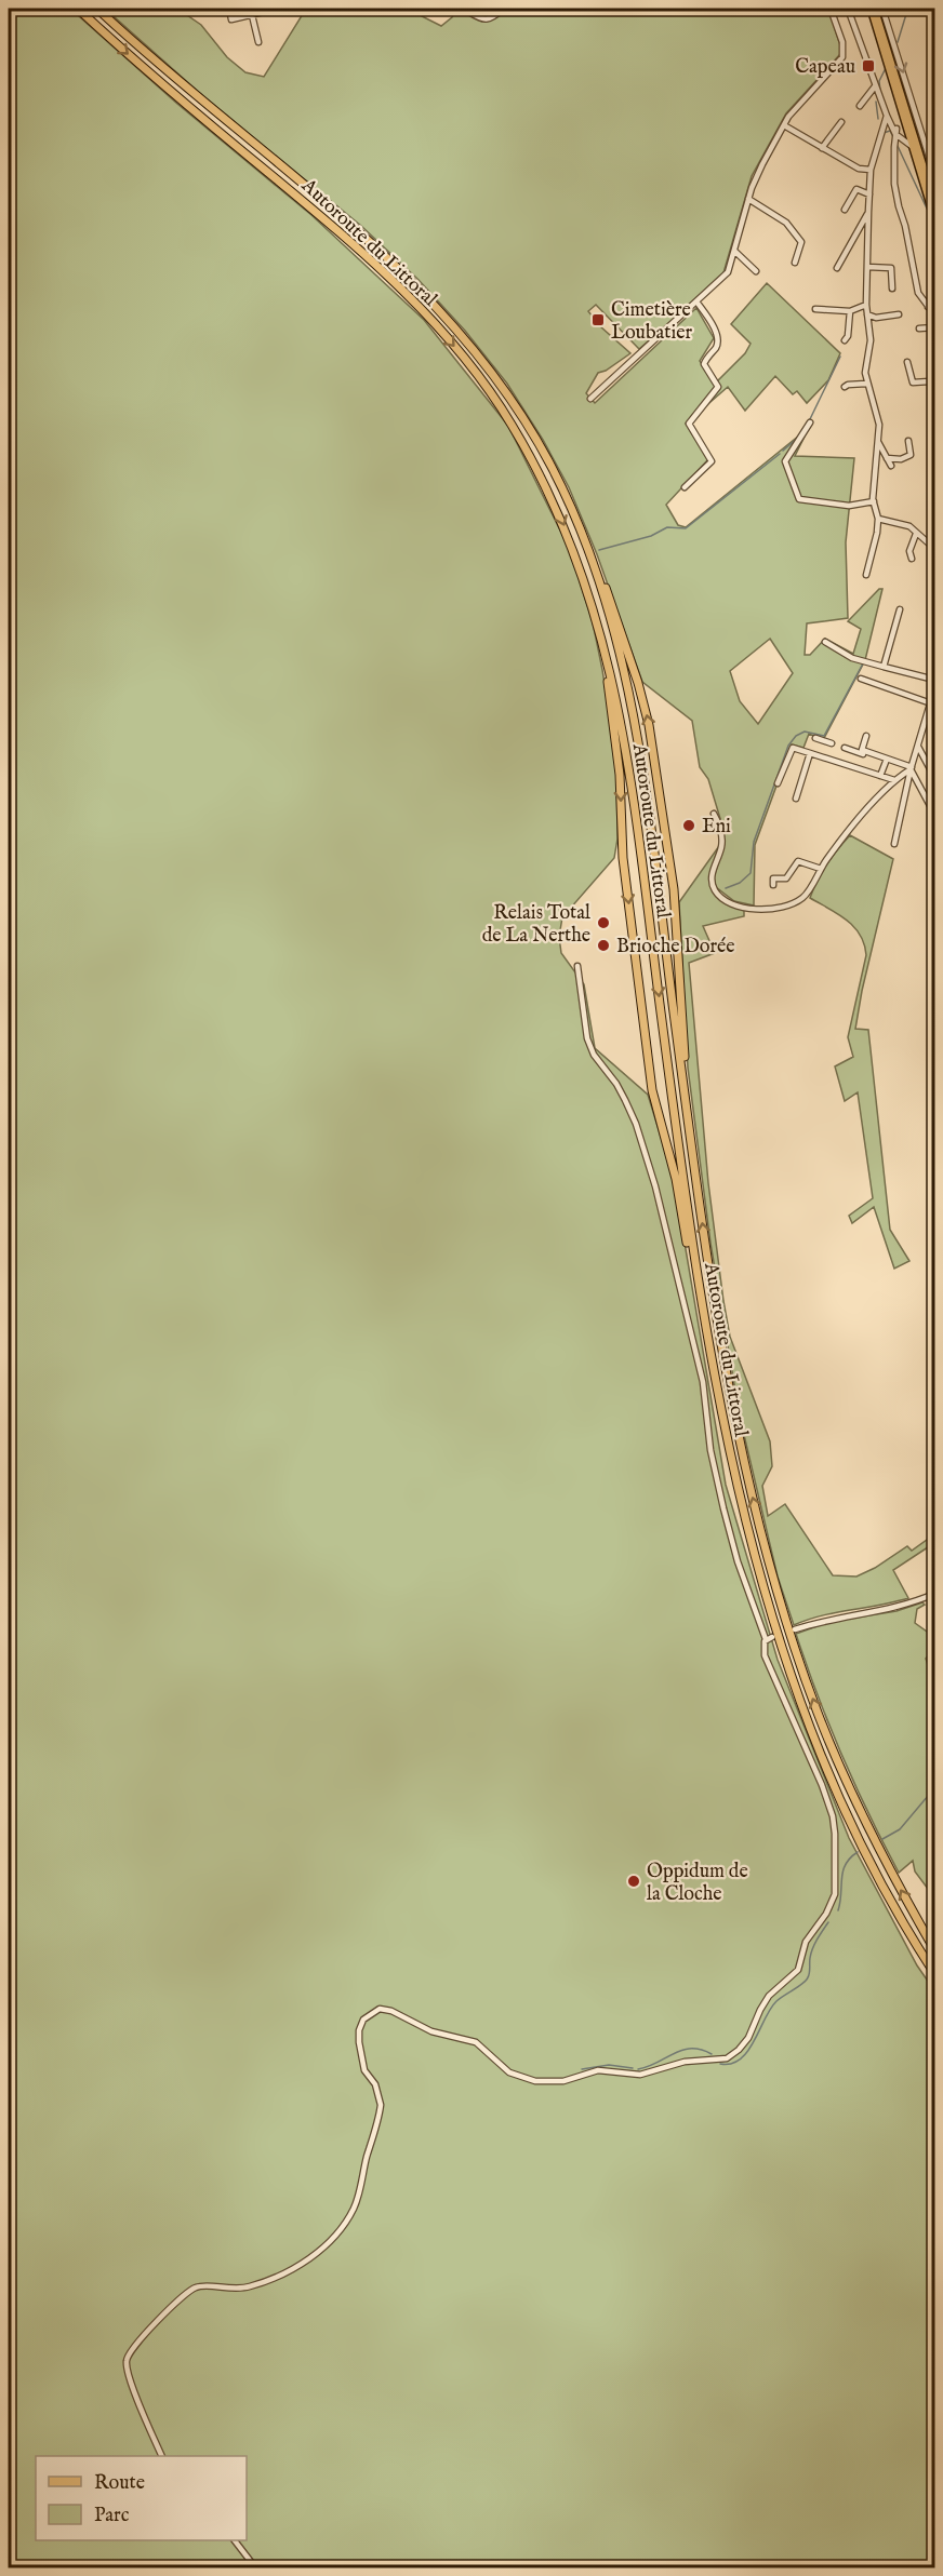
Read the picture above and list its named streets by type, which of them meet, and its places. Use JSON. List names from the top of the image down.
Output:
{
  "streets": {
    "highway": ["Autoroute du Littoral"]
  },
  "places": {
    "transit": ["Capeau", "Cimetière Loubatier"],
    "other": [
      "Eni",
      "Relais Total de La Nerthe",
      "Brioche Dorée",
      "Oppidum de la Cloche"
    ]
  },
  "legend": ["Route", "Parc"]
}
